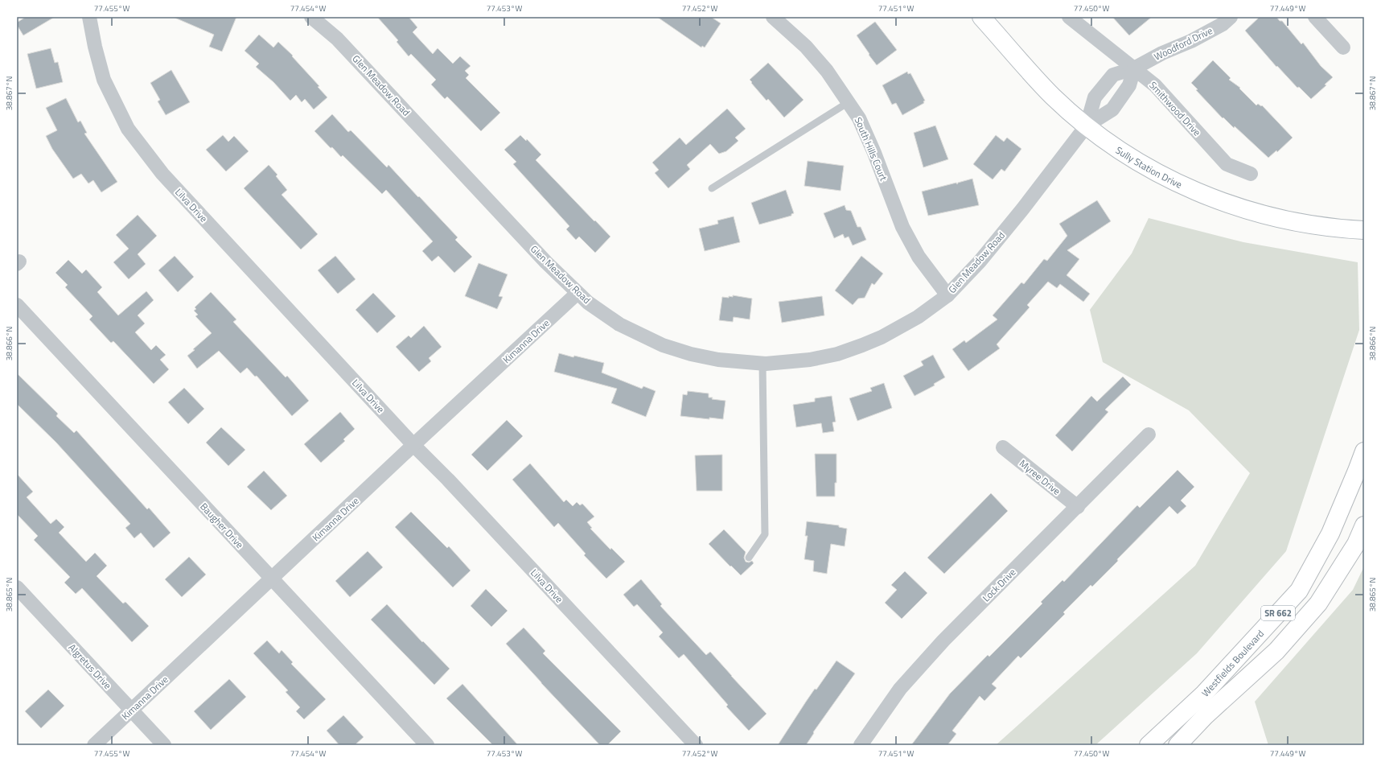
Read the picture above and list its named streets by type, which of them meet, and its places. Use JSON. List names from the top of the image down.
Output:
{
  "streets": {
    "main road": ["Sully Station Drive", "SR 662", "Westfields Boulevard"],
    "street": [
      "Woodford Drive",
      "Glen Meadow Road",
      "Smithwood Drive",
      "South Hills Court",
      "Lilva Drive",
      "Kimanna Drive",
      "Myree Drive",
      "Baugher Drive",
      "Lock Drive",
      "Algretus Drive"
    ]
  },
  "crossings": [
    ["Woodford Drive", "Glen Meadow Road"],
    ["Woodford Drive", "Smithwood Drive"],
    ["Woodford Drive", "Sully Station Drive"],
    ["Glen Meadow Road", "South Hills Court"],
    ["Glen Meadow Road", "Sully Station Drive"],
    ["Glen Meadow Road", "Kimanna Drive"],
    ["Lilva Drive", "Kimanna Drive"],
    ["Kimanna Drive", "Baugher Drive"],
    ["Kimanna Drive", "Algretus Drive"],
    ["Myree Drive", "Lock Drive"]
  ],
  "coordinates": [
    "77.455°W",
    "77.454°W",
    "77.453°W",
    "77.452°W",
    "77.451°W",
    "77.450°W",
    "77.449°W",
    "38.867°N",
    "38.866°N",
    "38.865°N"
  ]
}
